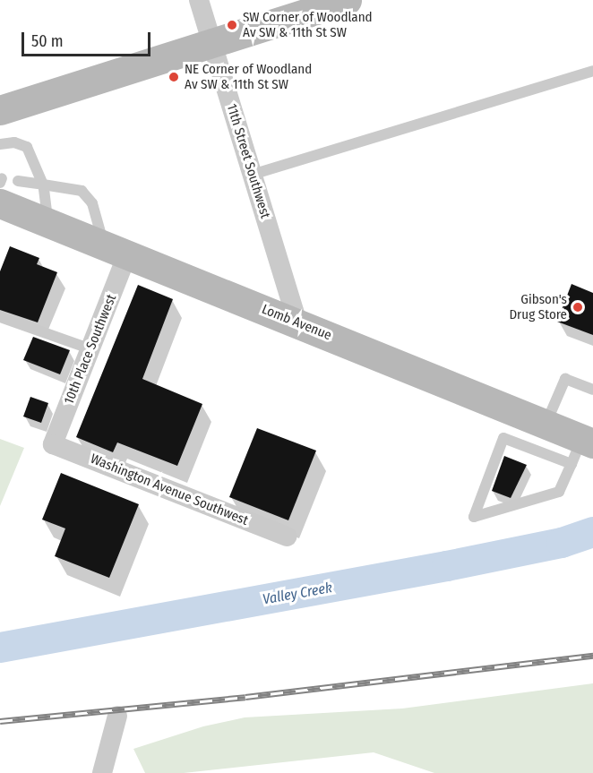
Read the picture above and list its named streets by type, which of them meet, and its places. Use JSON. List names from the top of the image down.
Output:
{
  "streets": {
    "main road": ["Lomb Avenue"],
    "street": ["11th Street Southwest", "10th Place Southwest", "Washington Avenue Southwest"]
  },
  "crossings": [
    ["11th Street Southwest", "Lomb Avenue"],
    ["Lomb Avenue", "10th Place Southwest"],
    ["10th Place Southwest", "Washington Avenue Southwest"]
  ],
  "water": ["Valley Creek"],
  "places": ["SW Corner of Woodland Av SW & 11th St SW", "NE Corner of Woodland Av SW & 11th St SW", "Gibson's Drug Store"],
  "scale_bar": "50 m"
}
